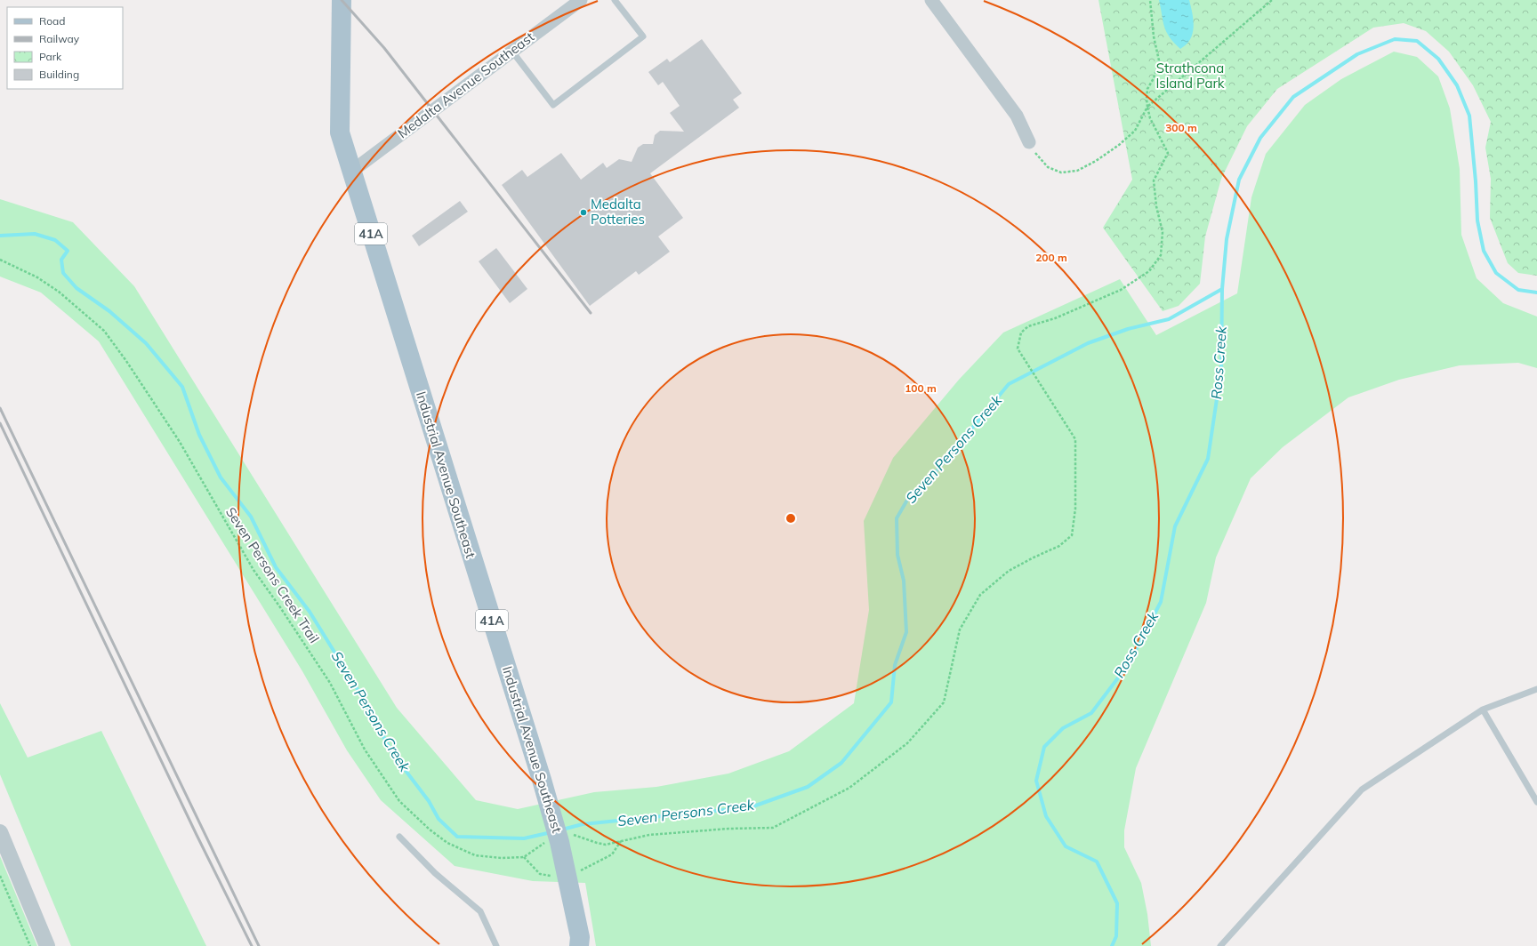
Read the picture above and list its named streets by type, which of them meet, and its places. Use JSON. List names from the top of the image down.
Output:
{
  "streets": {
    "main road": ["41A", "Industrial Avenue Southeast"],
    "street": ["Medalta Avenue Southeast"],
    "path": ["Seven Persons Creek Trail"]
  },
  "crossings": [
    ["Medalta Avenue Southeast", "Industrial Avenue Southeast"],
    ["Industrial Avenue Southeast", "Seven Persons Creek Trail"]
  ],
  "water": ["Ross Creek", "Seven Persons Creek"],
  "parks": ["Strathcona Island Park"],
  "places": ["Medalta Potteries"],
  "legend": [
    "Road",
    "Railway",
    "Park",
    "Building"
  ],
  "rings": ["300 m", "200 m", "100 m"]
}
